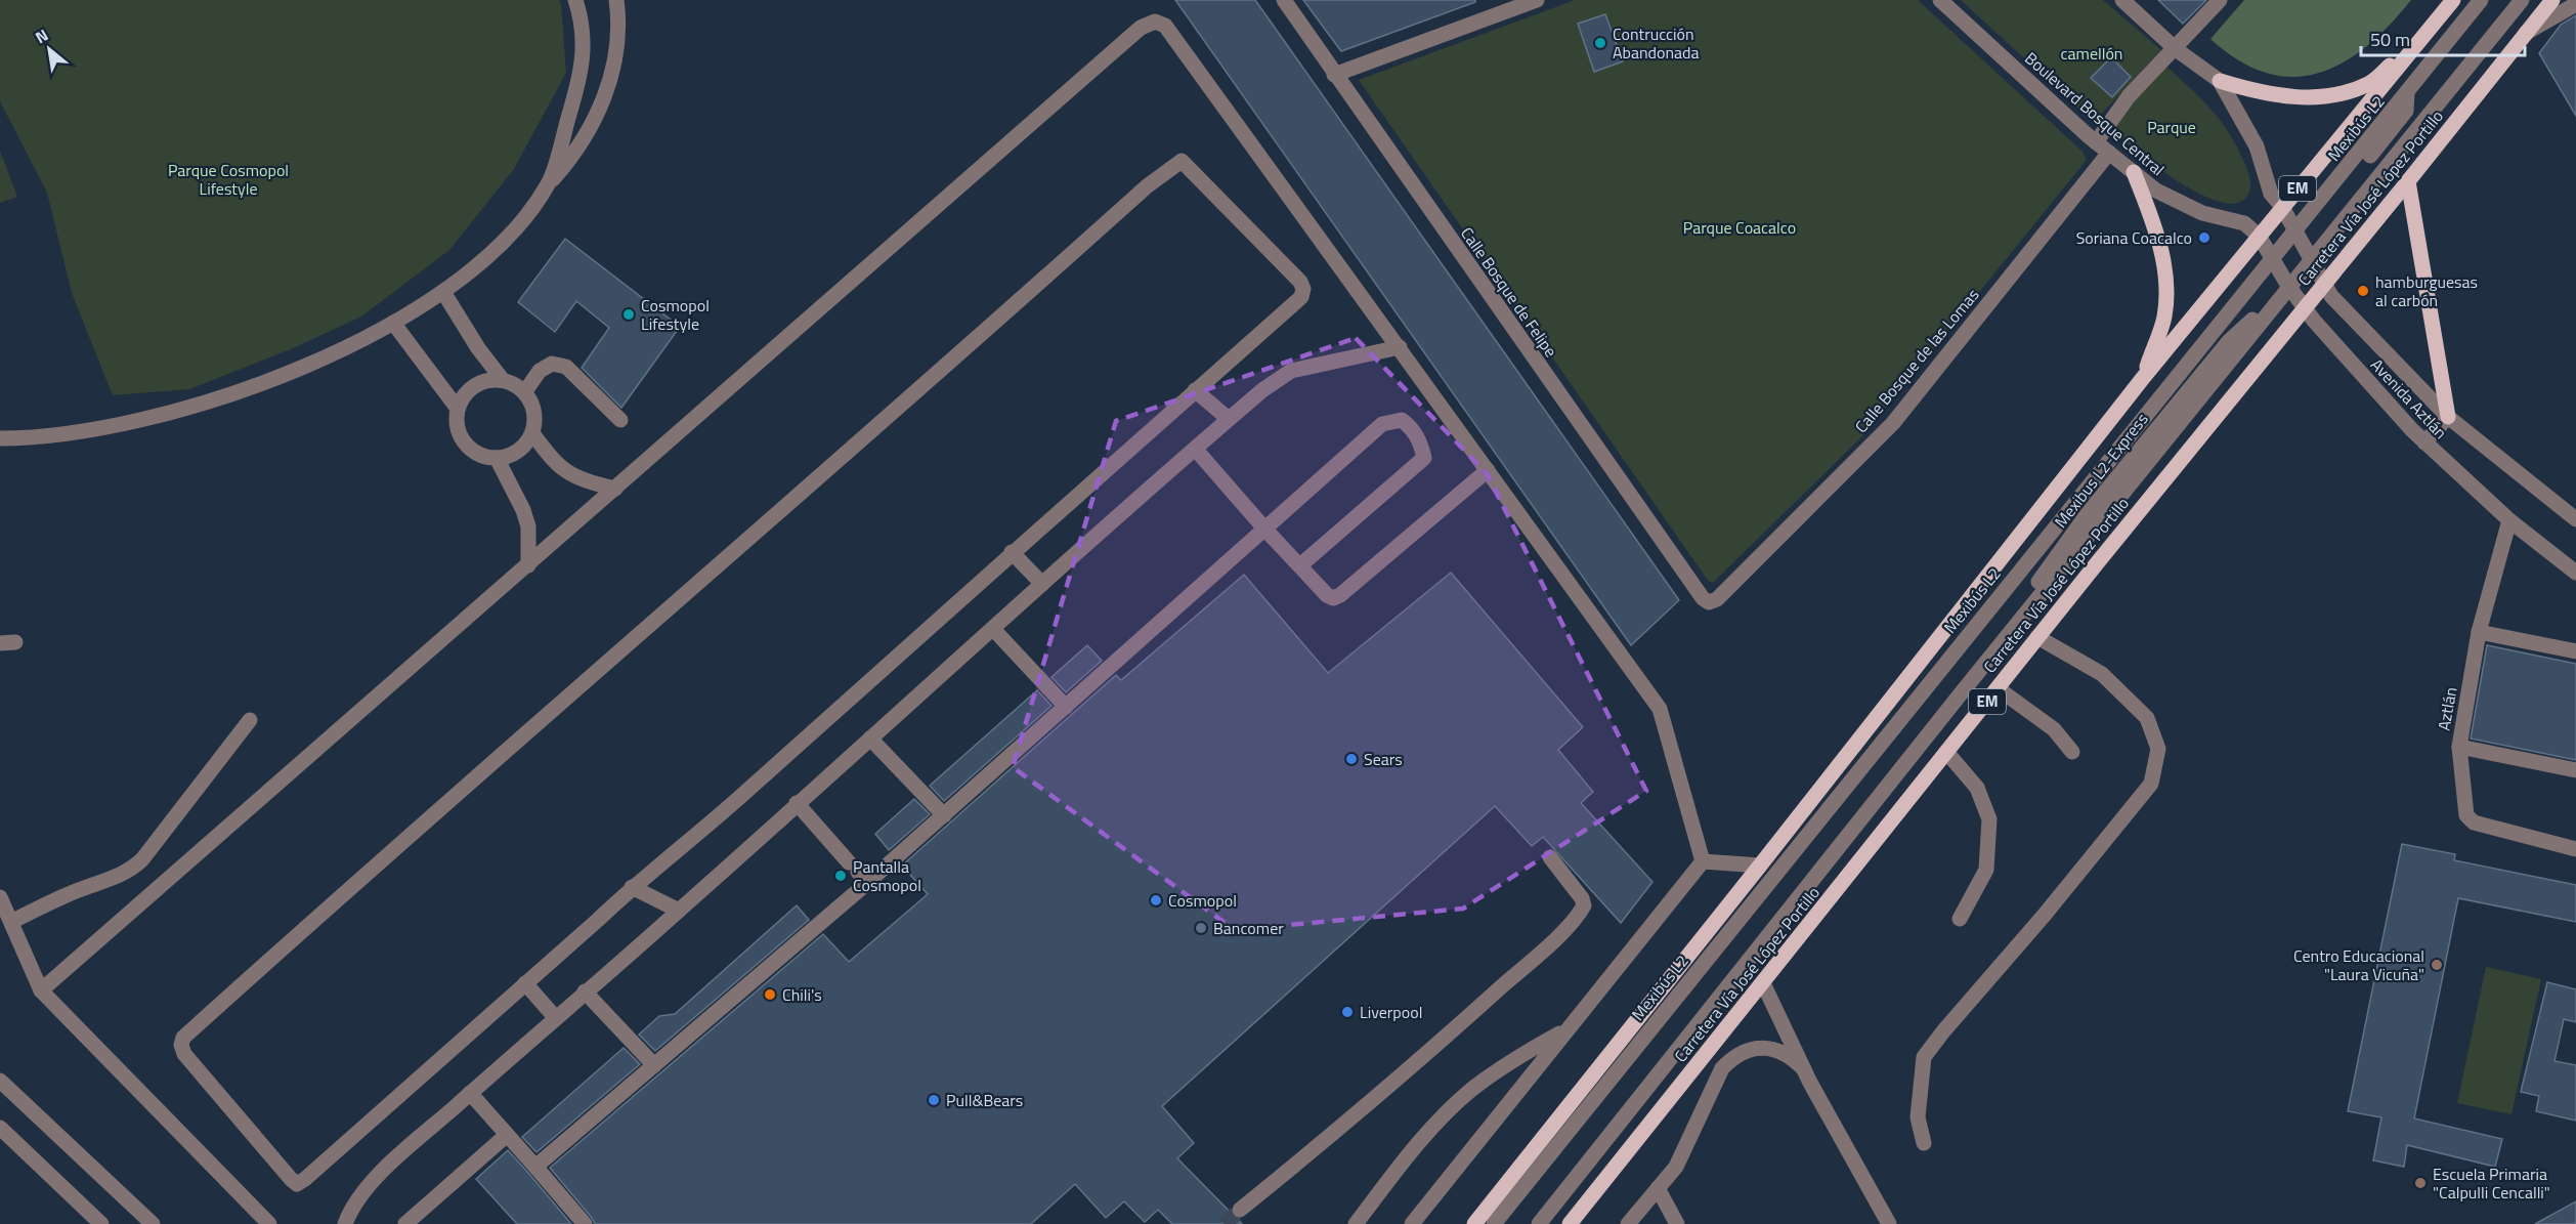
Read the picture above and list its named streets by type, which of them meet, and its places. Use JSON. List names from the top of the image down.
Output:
{
  "streets": {
    "main road": ["EM", "Carretera Vía José López Portillo"],
    "street": [
      "Boulevard Bosque Central",
      "Mexibús L2",
      "Calle Bosque de Felipe",
      "Calle Bosque de las Lomas",
      "Avenida Aztlán",
      "Aztlán"
    ]
  },
  "crossings": [
    ["Boulevard Bosque Central", "Calle Bosque de las Lomas"],
    ["Boulevard Bosque Central", "Avenida Aztlán"],
    ["Mexibús L2", "Avenida Aztlán"],
    ["EM", "Avenida Aztlán"],
    ["Carretera Vía José López Portillo", "Avenida Aztlán"],
    ["Calle Bosque de Felipe", "Calle Bosque de las Lomas"],
    ["Avenida Aztlán", "Aztlán"]
  ],
  "parks": [
    "camellón",
    "Parque",
    "Parque Cosmopol Lifestyle",
    "Parque Coacalco"
  ],
  "places": [
    "Contrucción Abandonada",
    "Soriana Coacalco",
    "hamburguesas al carbón",
    "Cosmopol Lifestyle",
    "Sears",
    "Pantalla Cosmopol",
    "Cosmopol",
    "Bancomer",
    "Centro Educacional \"Laura Vicuña\"",
    "Chili's",
    "Liverpool",
    "Pull&Bears",
    "Escuela Primaria \"Calpulli Cencalli\""
  ],
  "scale_bar": "50 m",
  "north": "top left"
}
